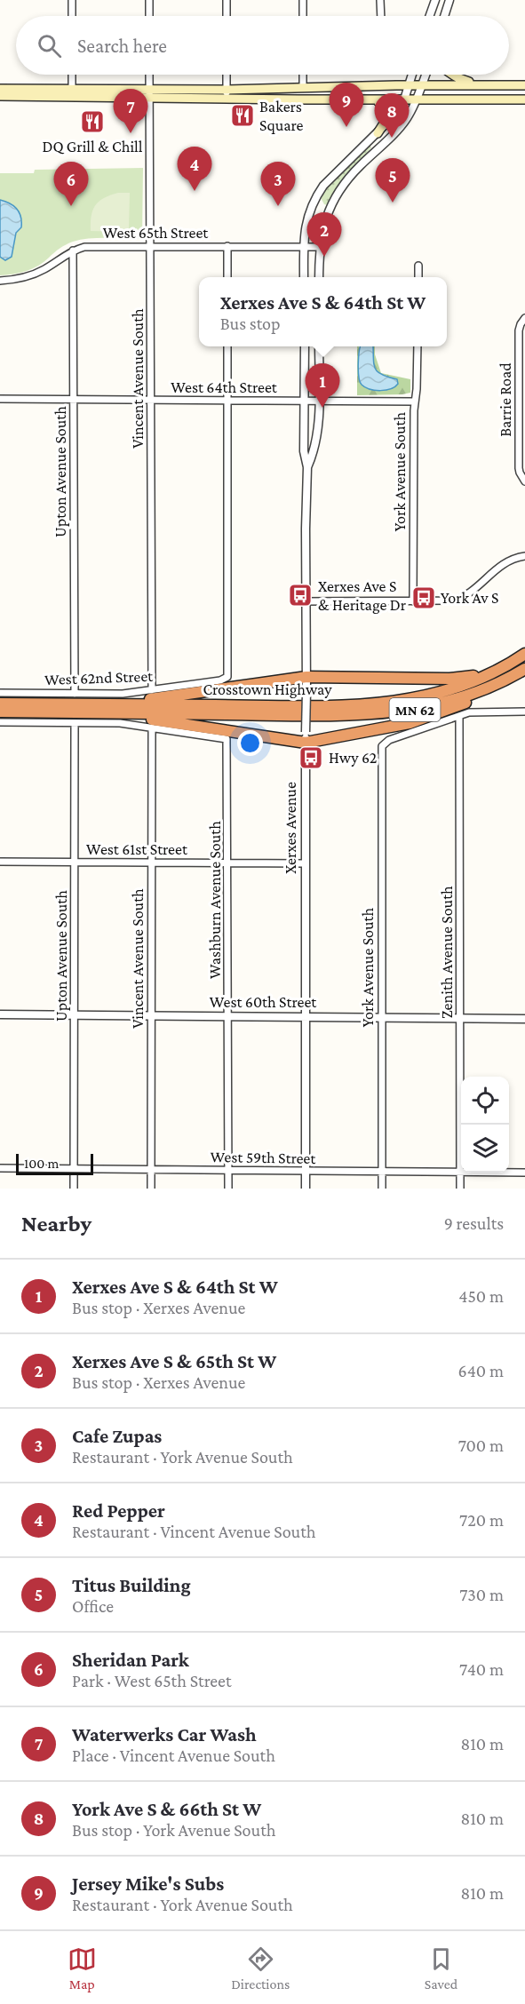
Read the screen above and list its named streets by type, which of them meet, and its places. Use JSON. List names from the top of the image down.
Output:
{
  "streets": {
    "highway": ["Crosstown Highway", "MN 62"],
    "street": [
      "West 65th Street",
      "Vincent Avenue South",
      "West 64th Street",
      "Barrie Road",
      "Upton Avenue South",
      "York Avenue South",
      "West 62nd Street",
      "Xerxes Avenue",
      "West 61st Street",
      "Washburn Avenue South",
      "Zenith Avenue South",
      "West 60th Street",
      "West 59th Street"
    ]
  },
  "crossings": [
    ["West 65th Street", "Vincent Avenue South"],
    ["West 65th Street", "Upton Avenue South"],
    ["Vincent Avenue South", "West 64th Street"],
    ["Vincent Avenue South", "West 62nd Street"],
    ["Vincent Avenue South", "West 61st Street"],
    ["Vincent Avenue South", "Washburn Avenue South"],
    ["Vincent Avenue South", "West 60th Street"],
    ["Vincent Avenue South", "West 59th Street"],
    ["West 64th Street", "Upton Avenue South"],
    ["West 64th Street", "York Avenue South"],
    ["West 64th Street", "West 62nd Street"],
    ["West 64th Street", "Xerxes Avenue"],
    ["Upton Avenue South", "West 62nd Street"],
    ["Upton Avenue South", "West 61st Street"],
    ["Upton Avenue South", "West 60th Street"],
    ["Upton Avenue South", "West 59th Street"],
    ["York Avenue South", "Zenith Avenue South"],
    ["York Avenue South", "West 60th Street"],
    ["York Avenue South", "West 59th Street"],
    ["Xerxes Avenue", "West 61st Street"],
    ["Xerxes Avenue", "West 60th Street"],
    ["Xerxes Avenue", "West 59th Street"],
    ["West 61st Street", "Washburn Avenue South"],
    ["Washburn Avenue South", "West 60th Street"],
    ["Washburn Avenue South", "West 59th Street"],
    ["Zenith Avenue South", "West 60th Street"],
    ["Zenith Avenue South", "West 59th Street"]
  ],
  "places": {
    "restaurant": ["Bakers Square", "DQ Grill & Chill"],
    "bus stop": ["Xerxes Ave S & Heritage Dr", "York Av S", "Hwy 62"]
  },
  "scale_bar": "100 m",
  "page": {
    "search": "Search here",
    "pins": [
      "9",
      "7",
      "8",
      "4",
      "5",
      "3",
      "6",
      "2",
      "1"
    ],
    "popup": ["Xerxes Ave S & 64th St W", "Bus stop"],
    "scale": "100 m",
    "heading": ["Nearby", "9 results"],
    "list": [
      {
        "mark": "1",
        "name": "Xerxes Ave S & 64th St W",
        "note": "Bus stop · Xerxes Avenue",
        "value": "450 m"
      },
      {
        "mark": "2",
        "name": "Xerxes Ave S & 65th St W",
        "note": "Bus stop · Xerxes Avenue",
        "value": "640 m"
      },
      {
        "mark": "3",
        "name": "Cafe Zupas",
        "note": "Restaurant · York Avenue South",
        "value": "700 m"
      },
      {
        "mark": "4",
        "name": "Red Pepper",
        "note": "Restaurant · Vincent Avenue South",
        "value": "720 m"
      },
      {
        "mark": "5",
        "name": "Titus Building",
        "note": "Office",
        "value": "730 m"
      },
      {
        "mark": "6",
        "name": "Sheridan Park",
        "note": "Park · West 65th Street",
        "value": "740 m"
      },
      {
        "mark": "7",
        "name": "Waterwerks Car Wash",
        "note": "Place · Vincent Avenue South",
        "value": "810 m"
      },
      {
        "mark": "8",
        "name": "York Ave S & 66th St W",
        "note": "Bus stop · York Avenue South",
        "value": "810 m"
      },
      {
        "mark": "9",
        "name": "Jersey Mike's Subs",
        "note": "Restaurant · York Avenue South",
        "value": "810 m"
      }
    ],
    "nav": ["Map", "Directions", "Saved"]
  }
}
